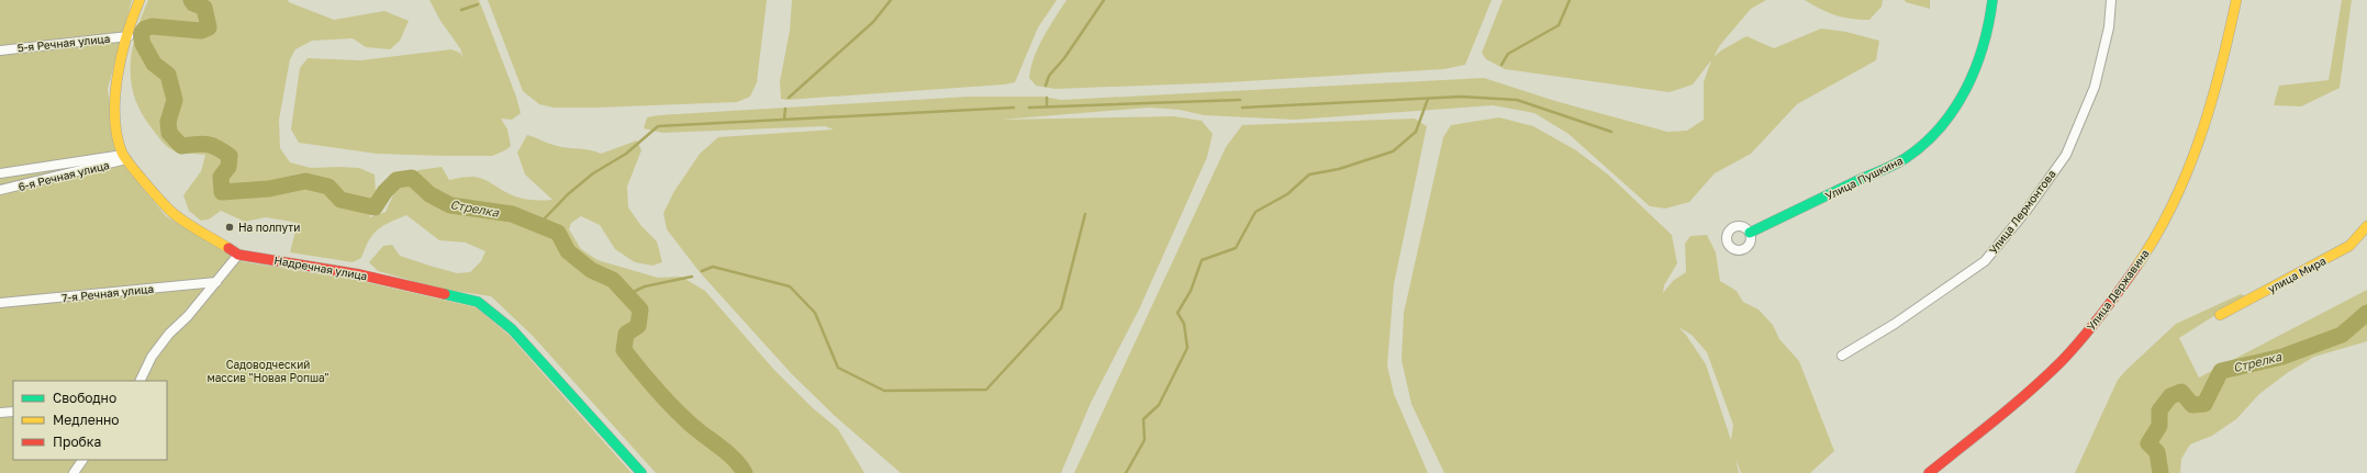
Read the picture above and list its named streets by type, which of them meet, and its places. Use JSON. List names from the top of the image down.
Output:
{
  "streets": {
    "street": [
      "5-я Речная улица",
      "6-я Речная улица",
      "Улица Пушкина",
      "Улица Лермонтова",
      "Надречная улица",
      "улица Мира",
      "Улица Державина",
      "7-я Речная улица"
    ]
  },
  "crossings": [
    ["5-я Речная улица", "Надречная улица"],
    ["6-я Речная улица", "Надречная улица"]
  ],
  "water": ["Стрелка"],
  "parks": ["Садоводческий массив \"Новая Ропша\""],
  "places": ["На полпути"],
  "legend": ["Свободно", "Медленно", "Пробка"]
}
